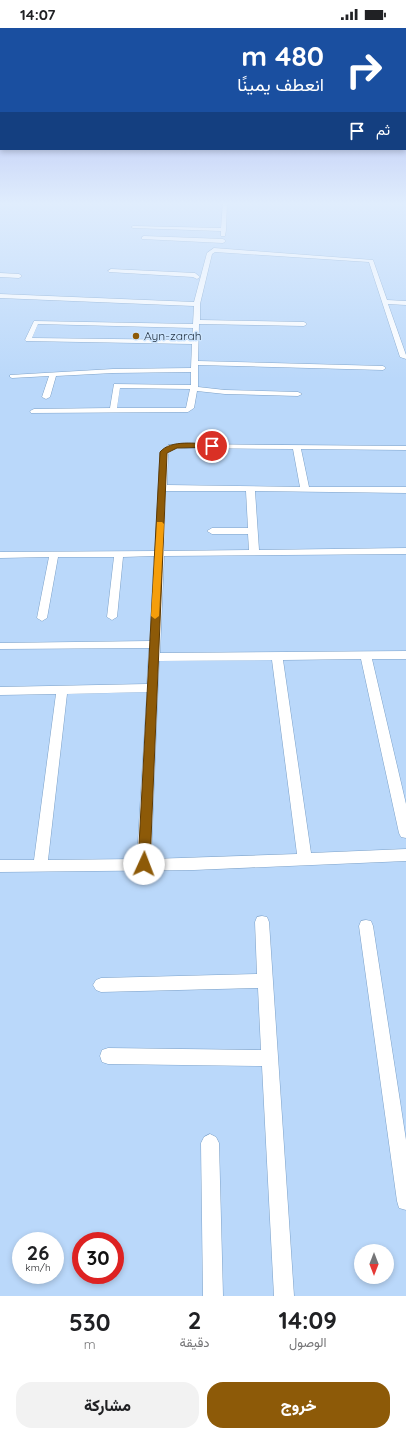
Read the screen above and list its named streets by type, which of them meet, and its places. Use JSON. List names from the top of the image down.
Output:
{
  "places": ["Ayn-zarah"],
  "north": "bottom",
  "page": {
    "status": "14:07",
    "turn": ["480 m", "انعطف يمينًا"],
    "then": "ثم",
    "speed": "26 km/h",
    "limit": "30",
    "eta": [
      "14:09",
      "الوصول",
      "2",
      "دقيقة",
      "530",
      "m"
    ],
    "buttons": ["خروج", "مشاركة"]
  }
}
